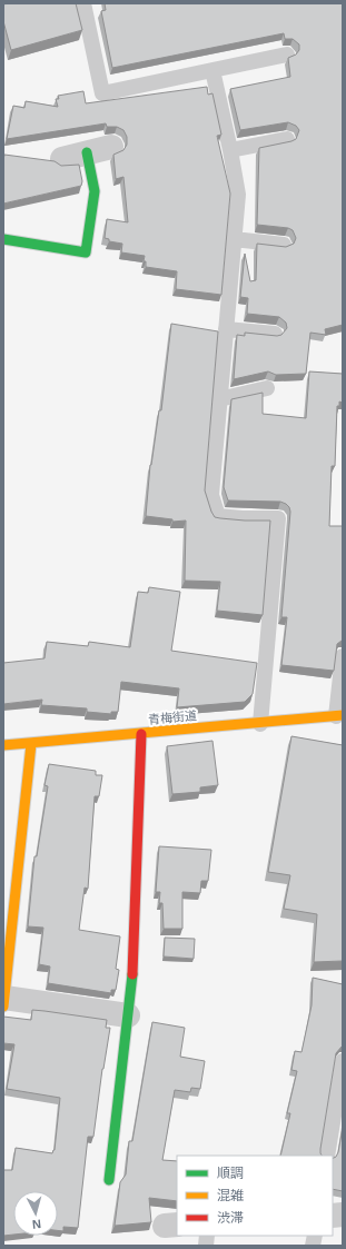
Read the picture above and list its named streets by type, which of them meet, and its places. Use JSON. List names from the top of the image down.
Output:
{
  "streets": {
    "street": ["青梅街道"]
  },
  "legend": ["順調", "混雑", "渋滞"],
  "north": "bottom"
}
